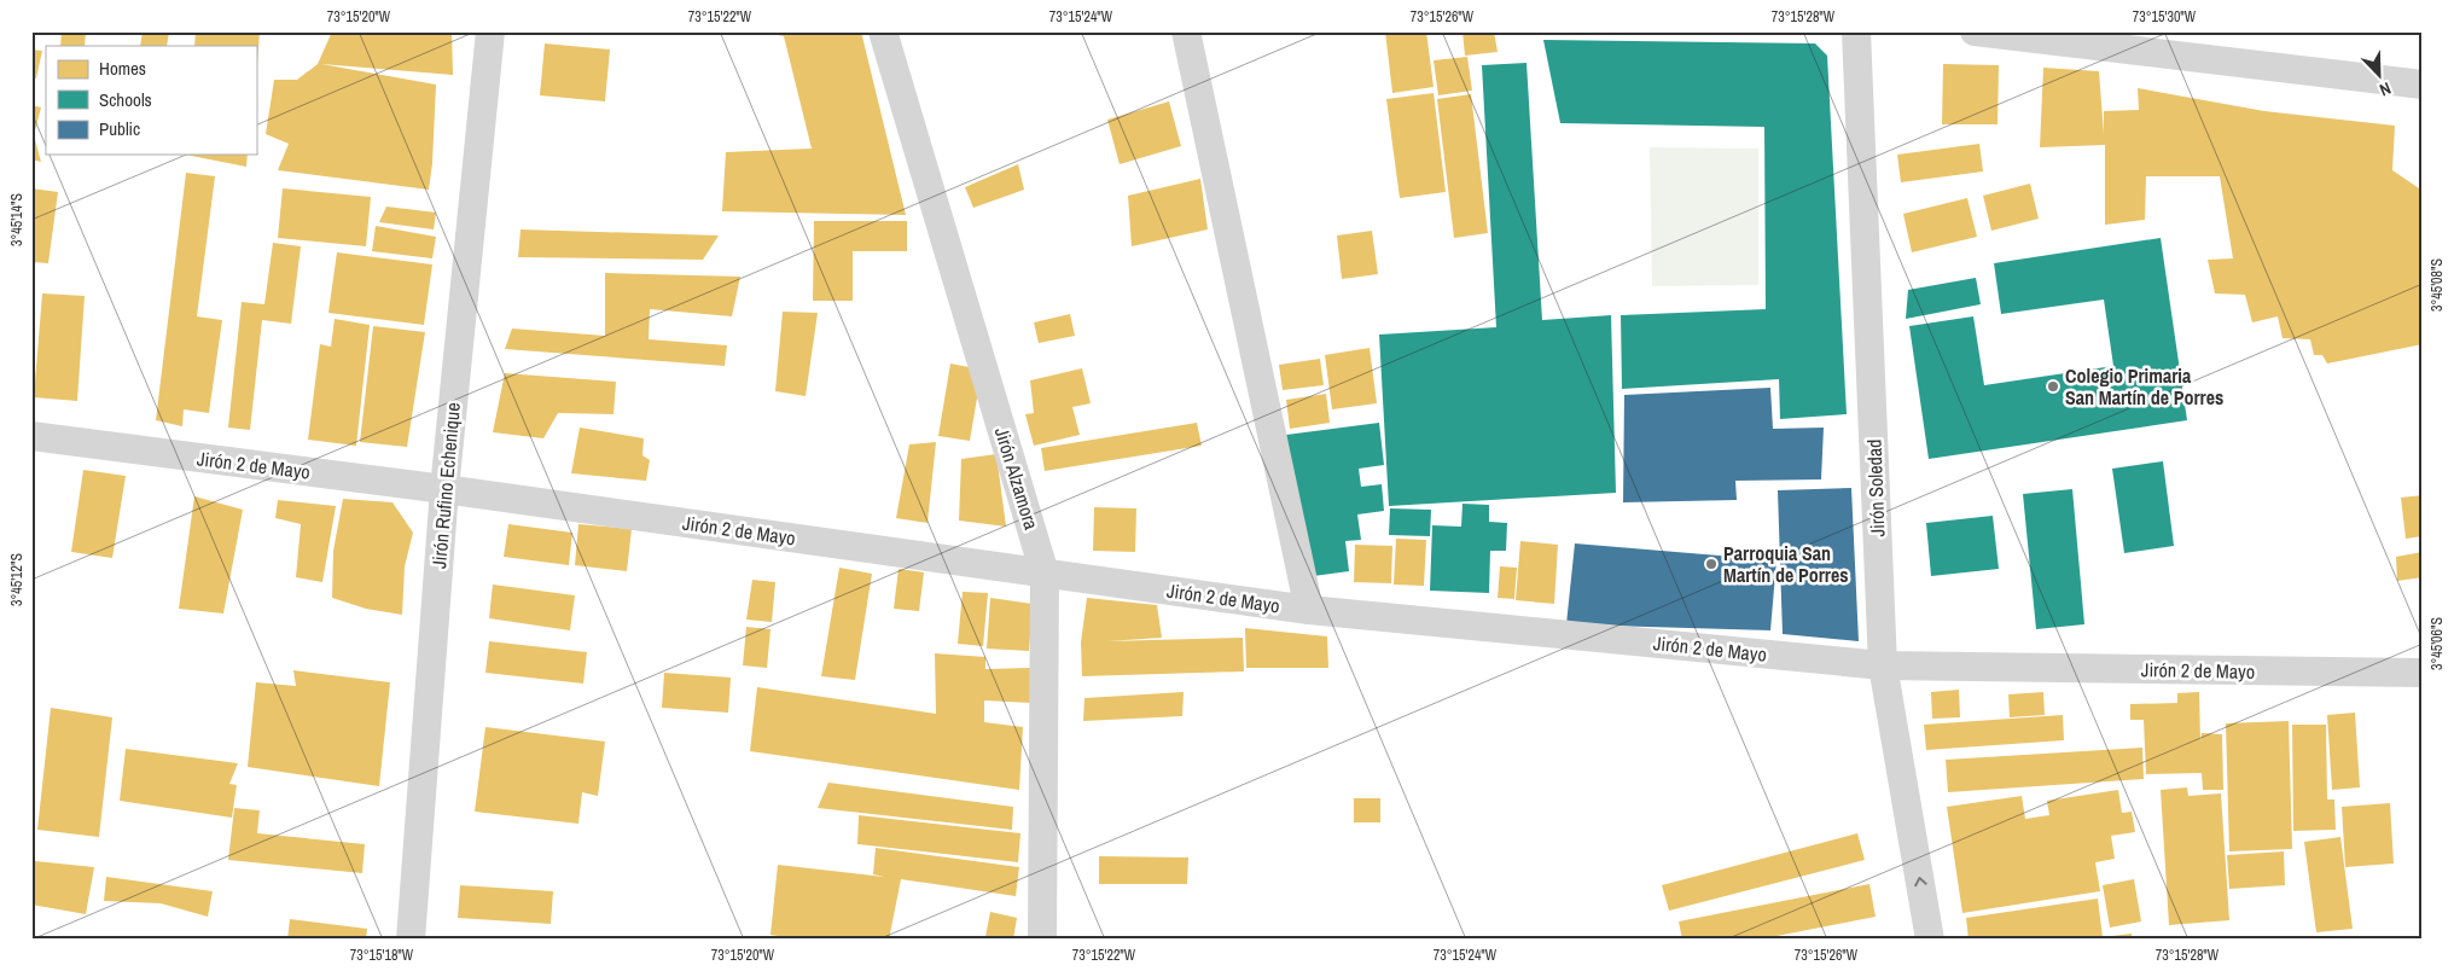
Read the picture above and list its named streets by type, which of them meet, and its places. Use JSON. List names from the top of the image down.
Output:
{
  "streets": {
    "street": [
      "Jirón 2 de Mayo",
      "Jirón Alzamora",
      "Jirón Rufino Echenique",
      "Jirón Soledad"
    ]
  },
  "crossings": [
    ["Jirón 2 de Mayo", "Jirón Alzamora"],
    ["Jirón 2 de Mayo", "Jirón Rufino Echenique"],
    ["Jirón 2 de Mayo", "Jirón Soledad"]
  ],
  "places": ["Colegio Primaria San Martín de Porres", "Parroquia San Martín de Porres"],
  "legend": ["Homes", "Schools", "Public"],
  "north": "bottom right",
  "coordinates": [
    "73°15'20\"W",
    "73°15'22\"W",
    "73°15'24\"W",
    "73°15'26\"W",
    "73°15'28\"W",
    "73°15'30\"W",
    "3°45'14\"S",
    "3°45'08\"S",
    "3°45'12\"S",
    "3°45'06\"S",
    "73°15'18\"W"
  ]
}
